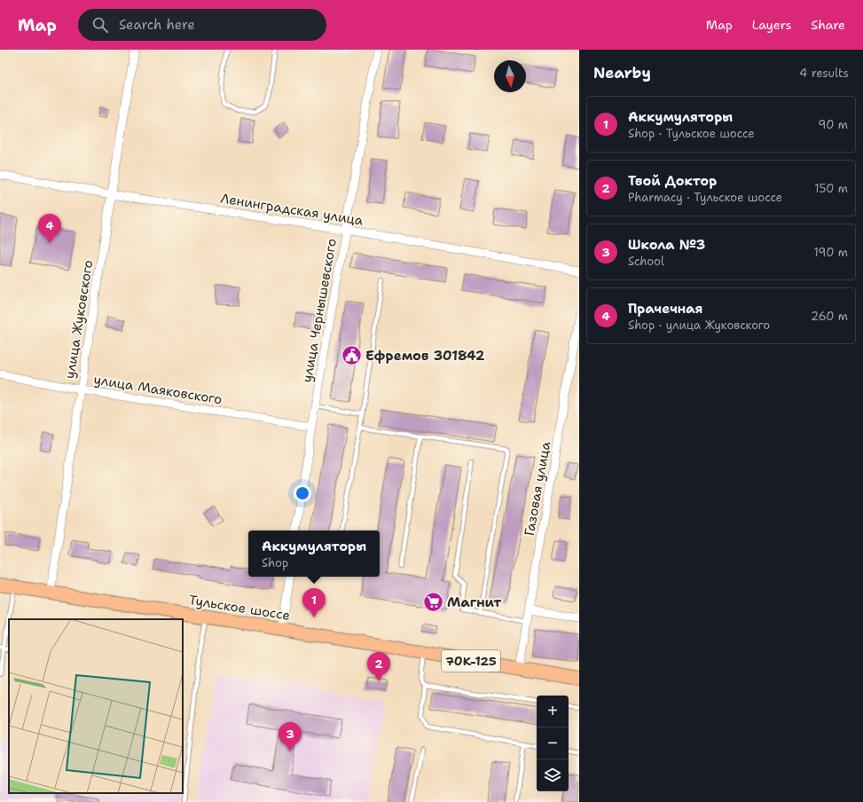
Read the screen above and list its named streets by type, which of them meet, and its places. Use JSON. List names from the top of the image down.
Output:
{
  "streets": {
    "main road": ["Тульское шоссе", "70К-125"],
    "street": [
      "Ленинградская улица",
      "улица Чернышевского",
      "улица Жуковского",
      "улица Маяковского",
      "Газовая улица"
    ]
  },
  "crossings": [
    ["Ленинградская улица", "улица Чернышевского"],
    ["Ленинградская улица", "улица Жуковского"],
    ["улица Чернышевского", "улица Маяковского"],
    ["улица Жуковского", "улица Маяковского"],
    ["улица Жуковского", "Тульское шоссе"],
    ["Газовая улица", "Тульское шоссе"]
  ],
  "places": {
    "public building": ["Ефремов 301842"],
    "supermarket": ["Магнит"]
  },
  "north": "bottom",
  "page": {
    "header": "Map",
    "search": "Search here",
    "nav": ["Map", "Layers", "Share"],
    "heading": ["Nearby", "4 results"],
    "list": [
      {
        "mark": "1",
        "name": "Аккумуляторы",
        "note": "Shop · Тульское шоссе",
        "value": "90 m"
      },
      {
        "mark": "2",
        "name": "Твой Доктор",
        "note": "Pharmacy · Тульское шоссе",
        "value": "150 m"
      },
      {
        "mark": "3",
        "name": "Школа №3",
        "note": "School",
        "value": "190 m"
      },
      {
        "mark": "4",
        "name": "Прачечная",
        "note": "Shop · улица Жуковского",
        "value": "260 m"
      }
    ],
    "pins": [
      "4",
      "1",
      "2",
      "3"
    ],
    "popup": ["Аккумуляторы", "Shop"],
    "map_buttons": ["+", "−"]
  }
}
